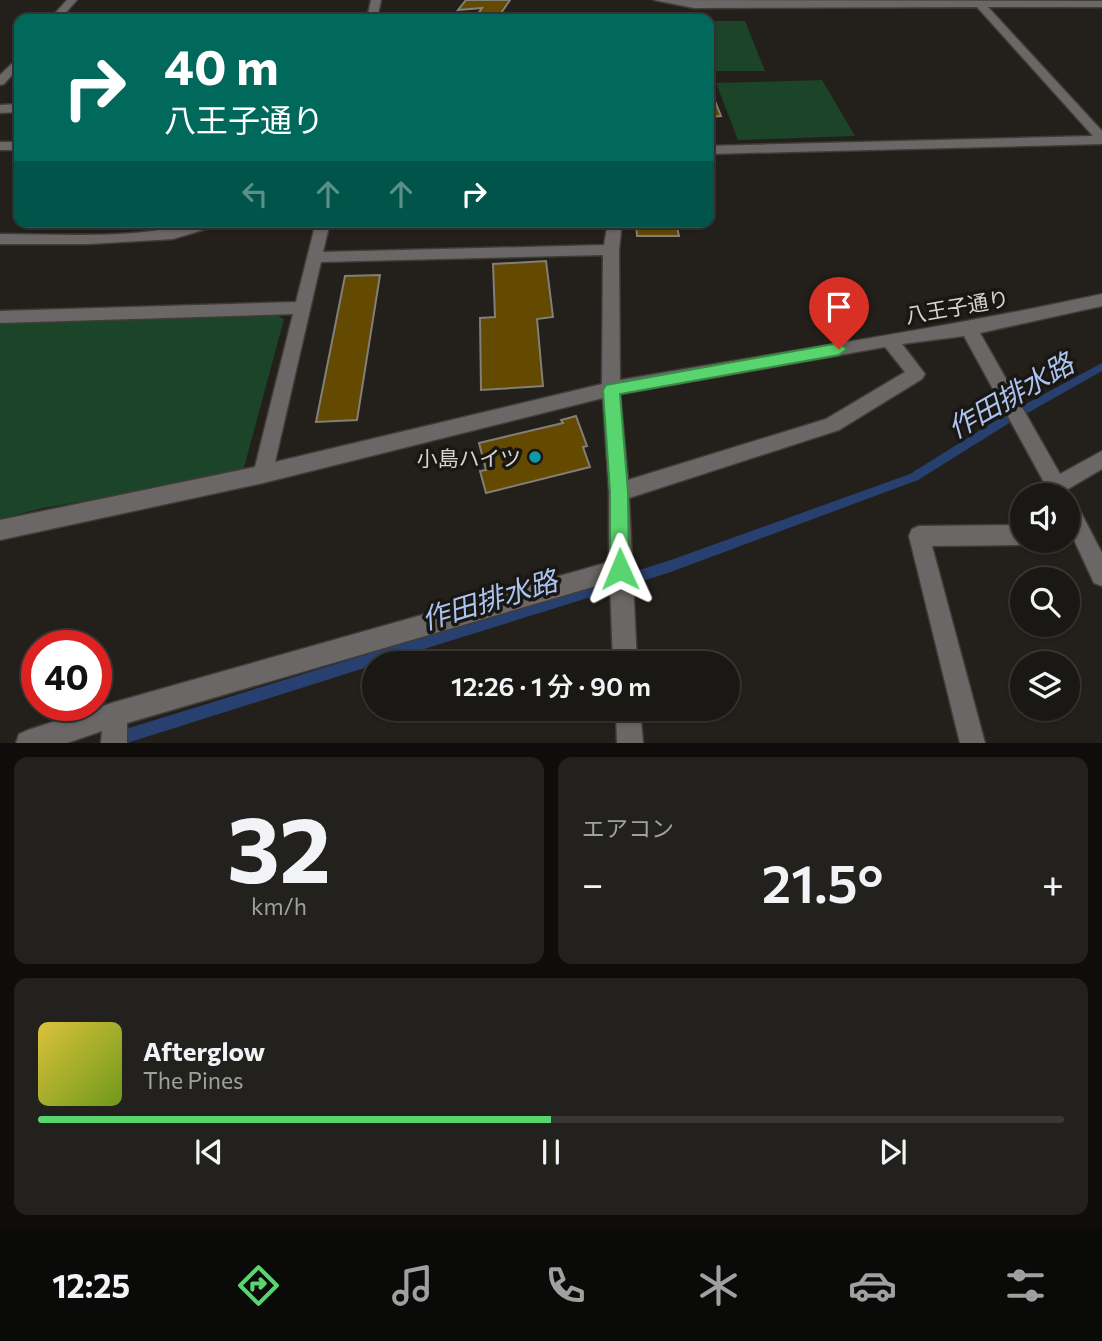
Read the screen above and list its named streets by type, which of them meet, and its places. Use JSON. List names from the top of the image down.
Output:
{
  "streets": {
    "street": ["八王子通り"]
  },
  "water": ["作田排水路"],
  "places": ["小島ハイツ"],
  "page": {
    "turn": ["40 m", "八王子通り"],
    "limit": "40",
    "trip": "12:26 · 1 分 · 90 m",
    "tile": [
      ["32", "km/h"],
      "エアコン"
    ],
    "heat": ["−", "21.5°", "+"],
    "song": ["Afterglow", "The Pines"],
    "tabs": "12:25"
  }
}
